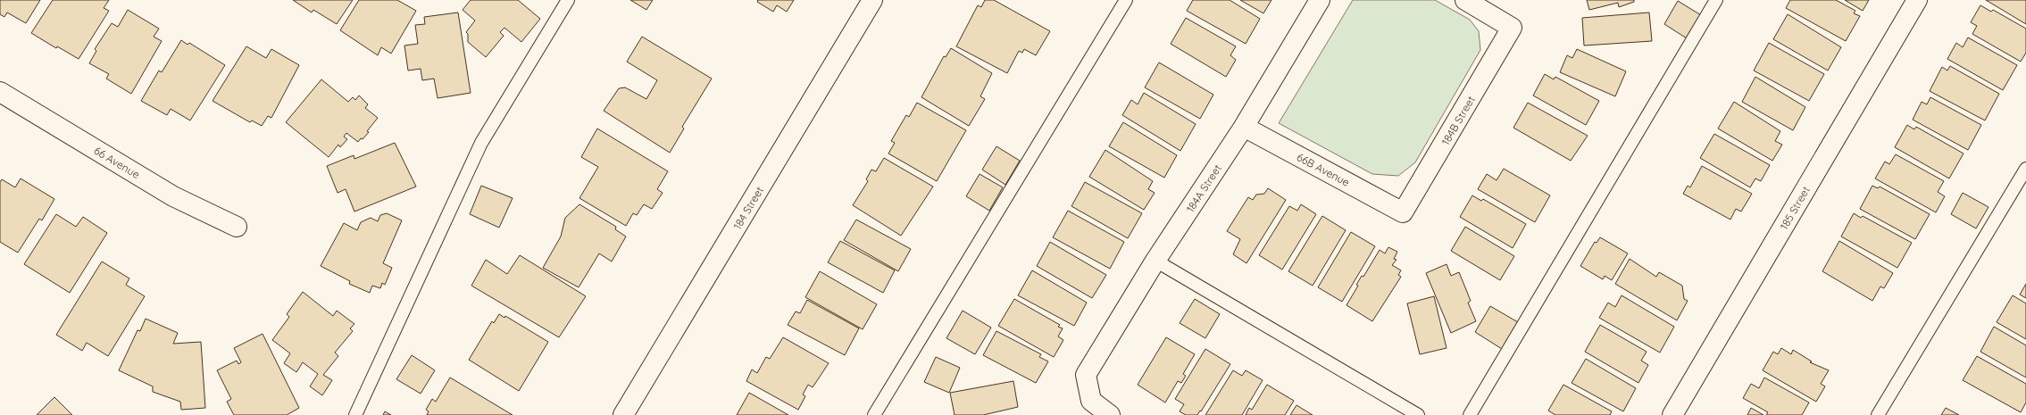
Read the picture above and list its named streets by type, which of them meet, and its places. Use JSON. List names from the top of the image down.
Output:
{
  "streets": {
    "street": [
      "184B Street",
      "66 Avenue",
      "66B Avenue",
      "184A Street",
      "184 Street",
      "185 Street"
    ]
  },
  "crossings": [
    ["184B Street", "66B Avenue"],
    ["66B Avenue", "184A Street"]
  ]
}
